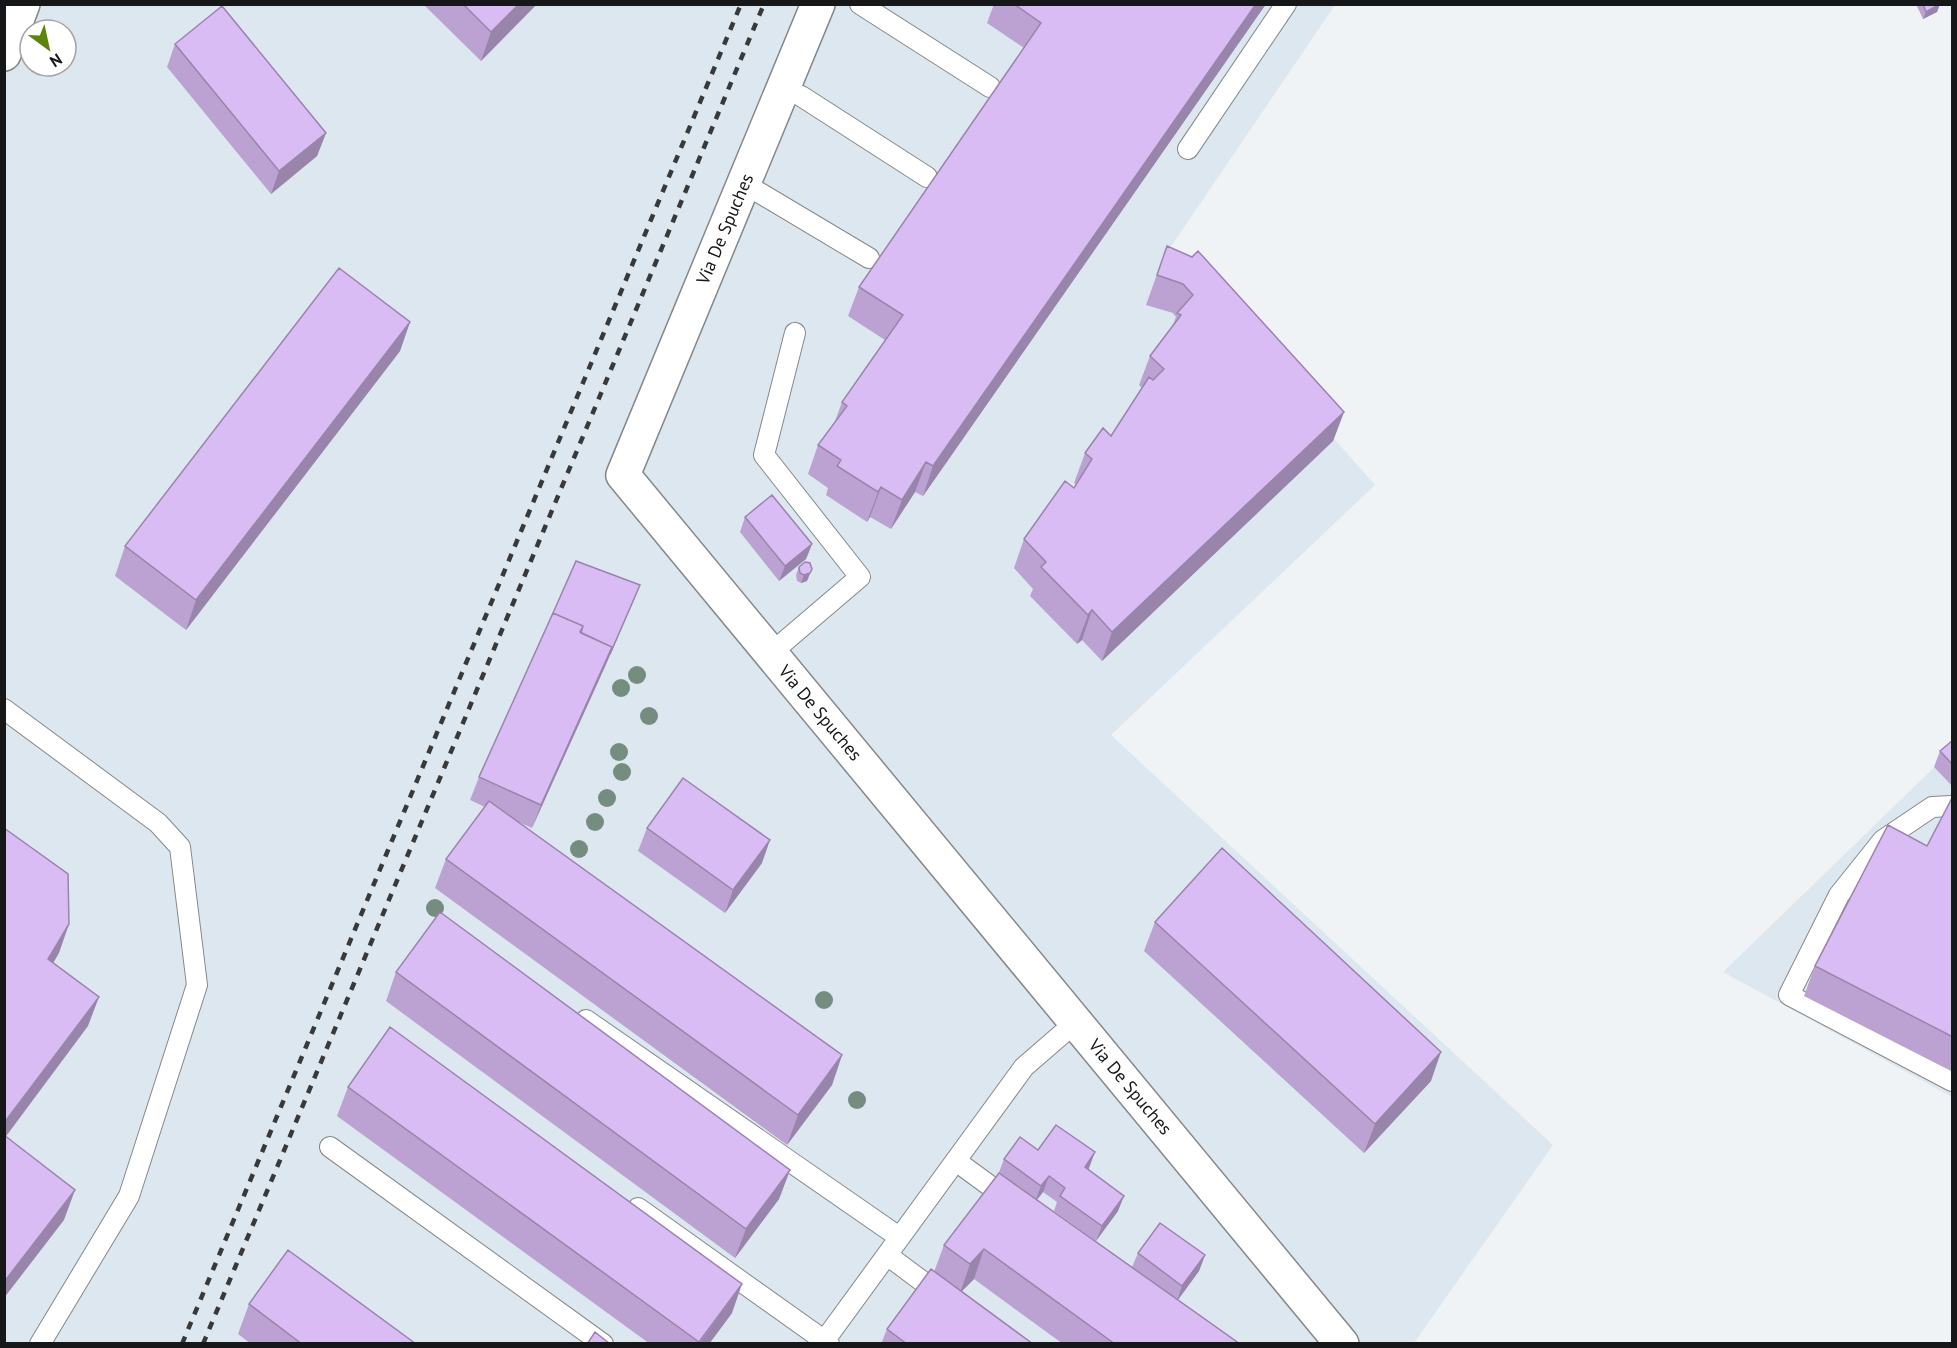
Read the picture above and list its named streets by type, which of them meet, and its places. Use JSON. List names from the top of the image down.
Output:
{
  "streets": {
    "street": ["Via De Spuches"]
  },
  "north": "bottom right"
}
